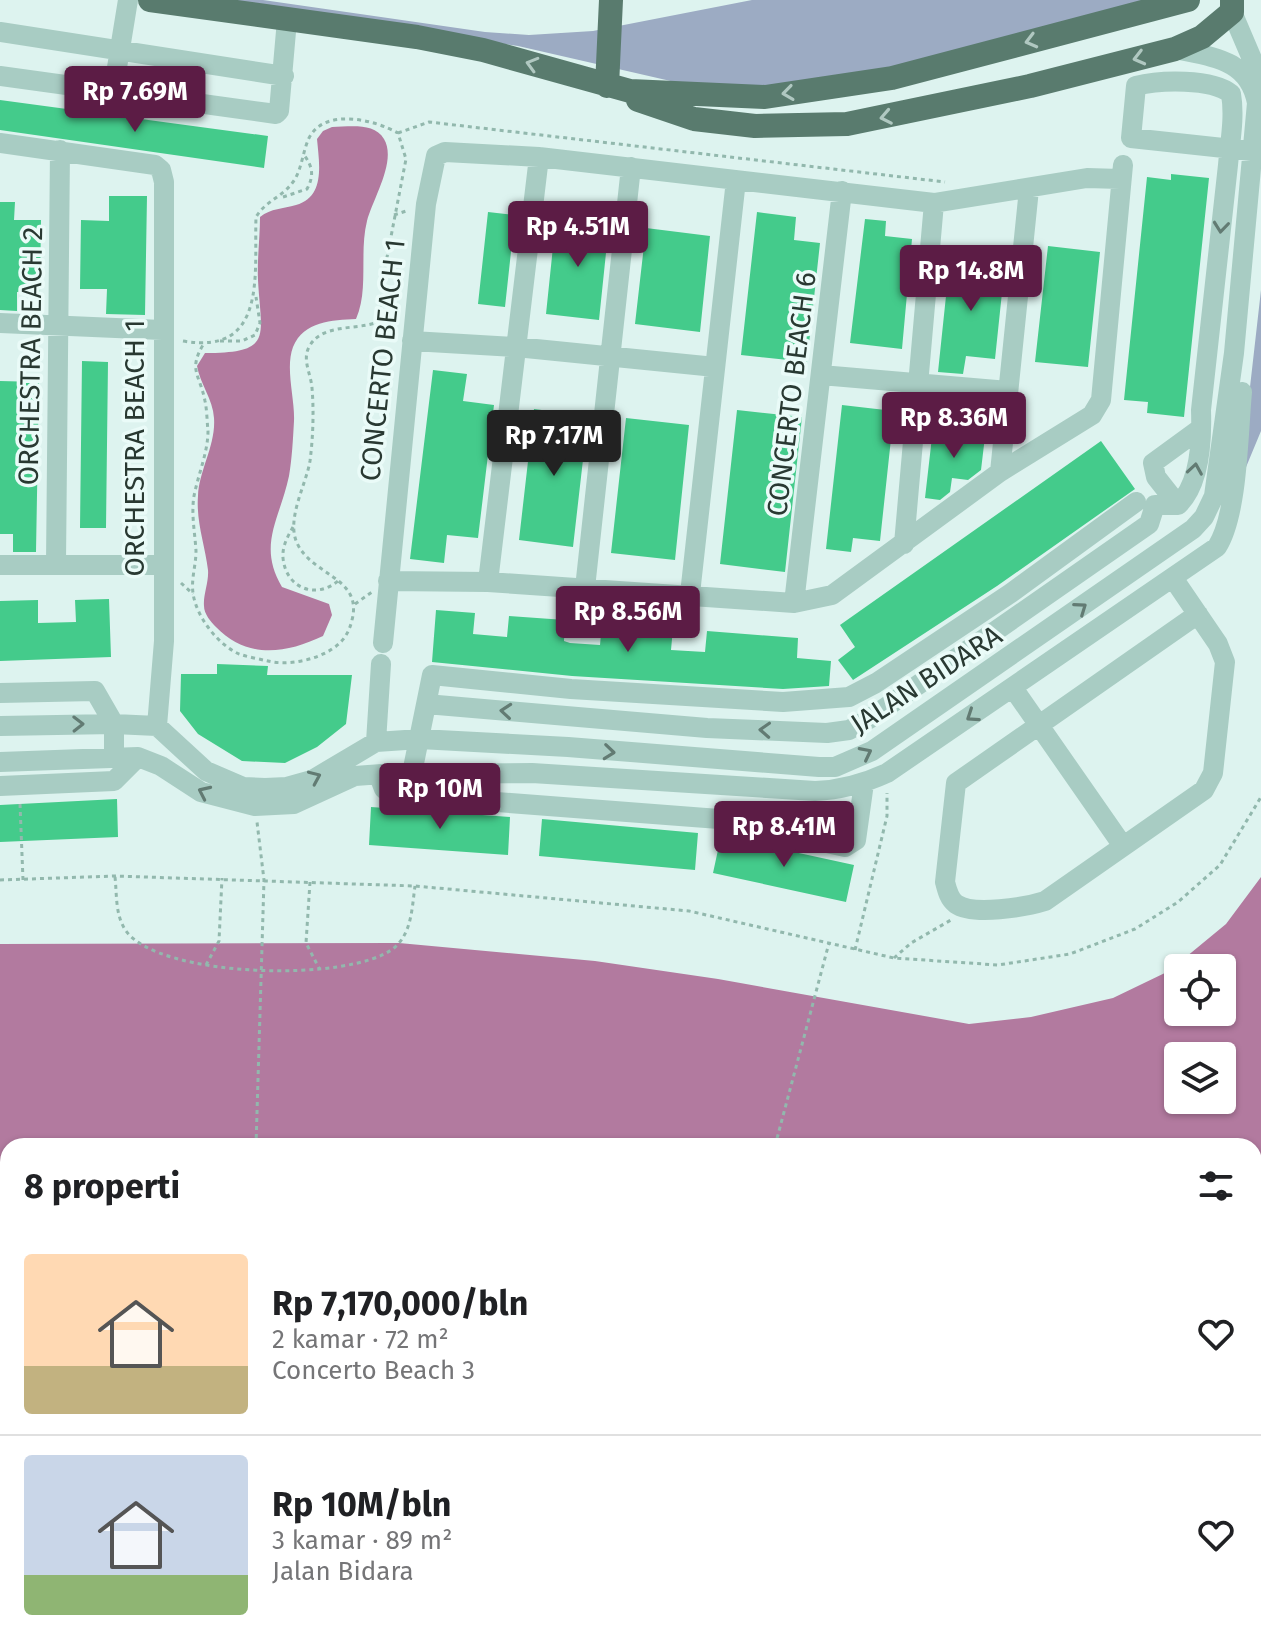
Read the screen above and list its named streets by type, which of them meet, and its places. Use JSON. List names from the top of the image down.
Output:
{
  "streets": {
    "street": [
      "ORCHESTRA BEACH 2",
      "CONCERTO BEACH 1",
      "CONCERTO BEACH 6",
      "ORCHESTRA BEACH 1",
      "JALAN BIDARA"
    ]
  },
  "crossings": [
    ["ORCHESTRA BEACH 2", "ORCHESTRA BEACH 1"],
    ["CONCERTO BEACH 1", "JALAN BIDARA"],
    ["ORCHESTRA BEACH 1", "JALAN BIDARA"]
  ],
  "page": {
    "price": [
      "Rp 7.69M",
      "Rp 4.51M",
      "Rp 14.8M",
      "Rp 8.36M",
      "Rp 7.17M",
      "Rp 8.56M",
      "Rp 10M",
      "Rp 8.41M"
    ],
    "heading": "8 properti",
    "list": [
      {
        "name": "Rp 7,170,000/bln",
        "note": "2 kamar · 72 m² · Concerto Beach 3"
      },
      {
        "name": "Rp 10M/bln",
        "note": "3 kamar · 89 m² · Jalan Bidara"
      }
    ]
  }
}
